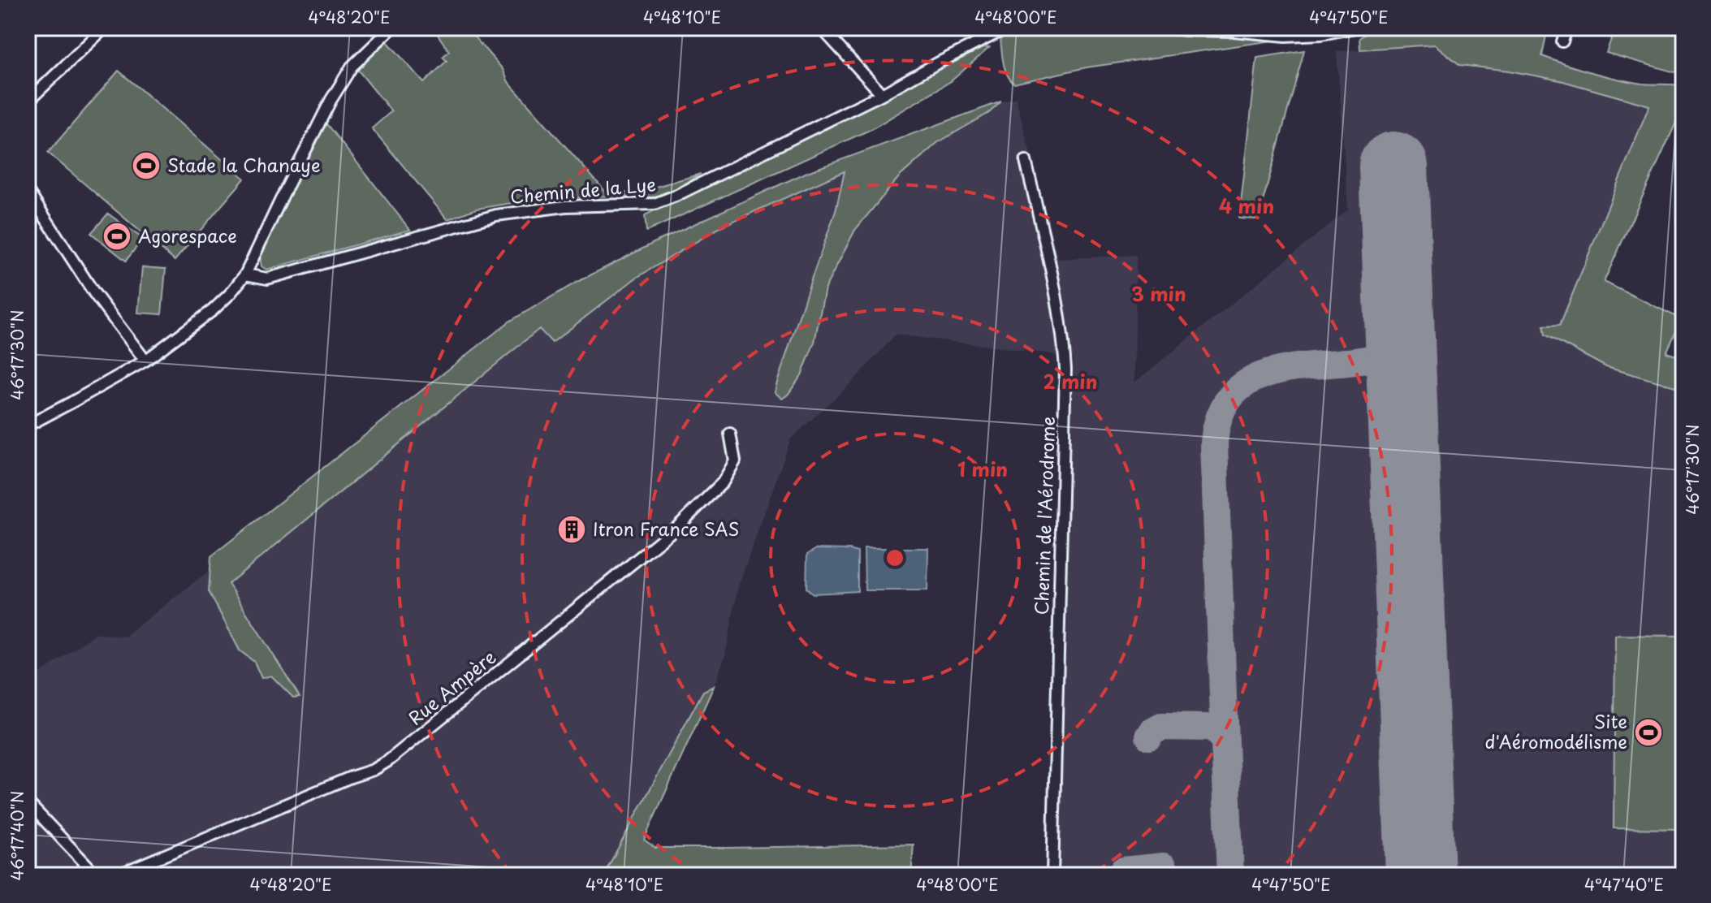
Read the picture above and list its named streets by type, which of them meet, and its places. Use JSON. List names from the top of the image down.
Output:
{
  "streets": {
    "street": ["Chemin de la Lye", "Chemin de l'Aérodrome", "Rue Ampère"]
  },
  "places": {
    "sports": ["Stade la Chanaye", "Agorespace", "Site d'Aéromodélisme"],
    "building": ["Itron France SAS"]
  },
  "coordinates": [
    "4°48'20\"E",
    "4°48'10\"E",
    "4°48'00\"E",
    "4°47'50\"E",
    "46°17'30\"N",
    "46°17'40\"N",
    "4°47'40\"E"
  ],
  "rings": [
    "4 min",
    "3 min",
    "2 min",
    "1 min"
  ]
}
